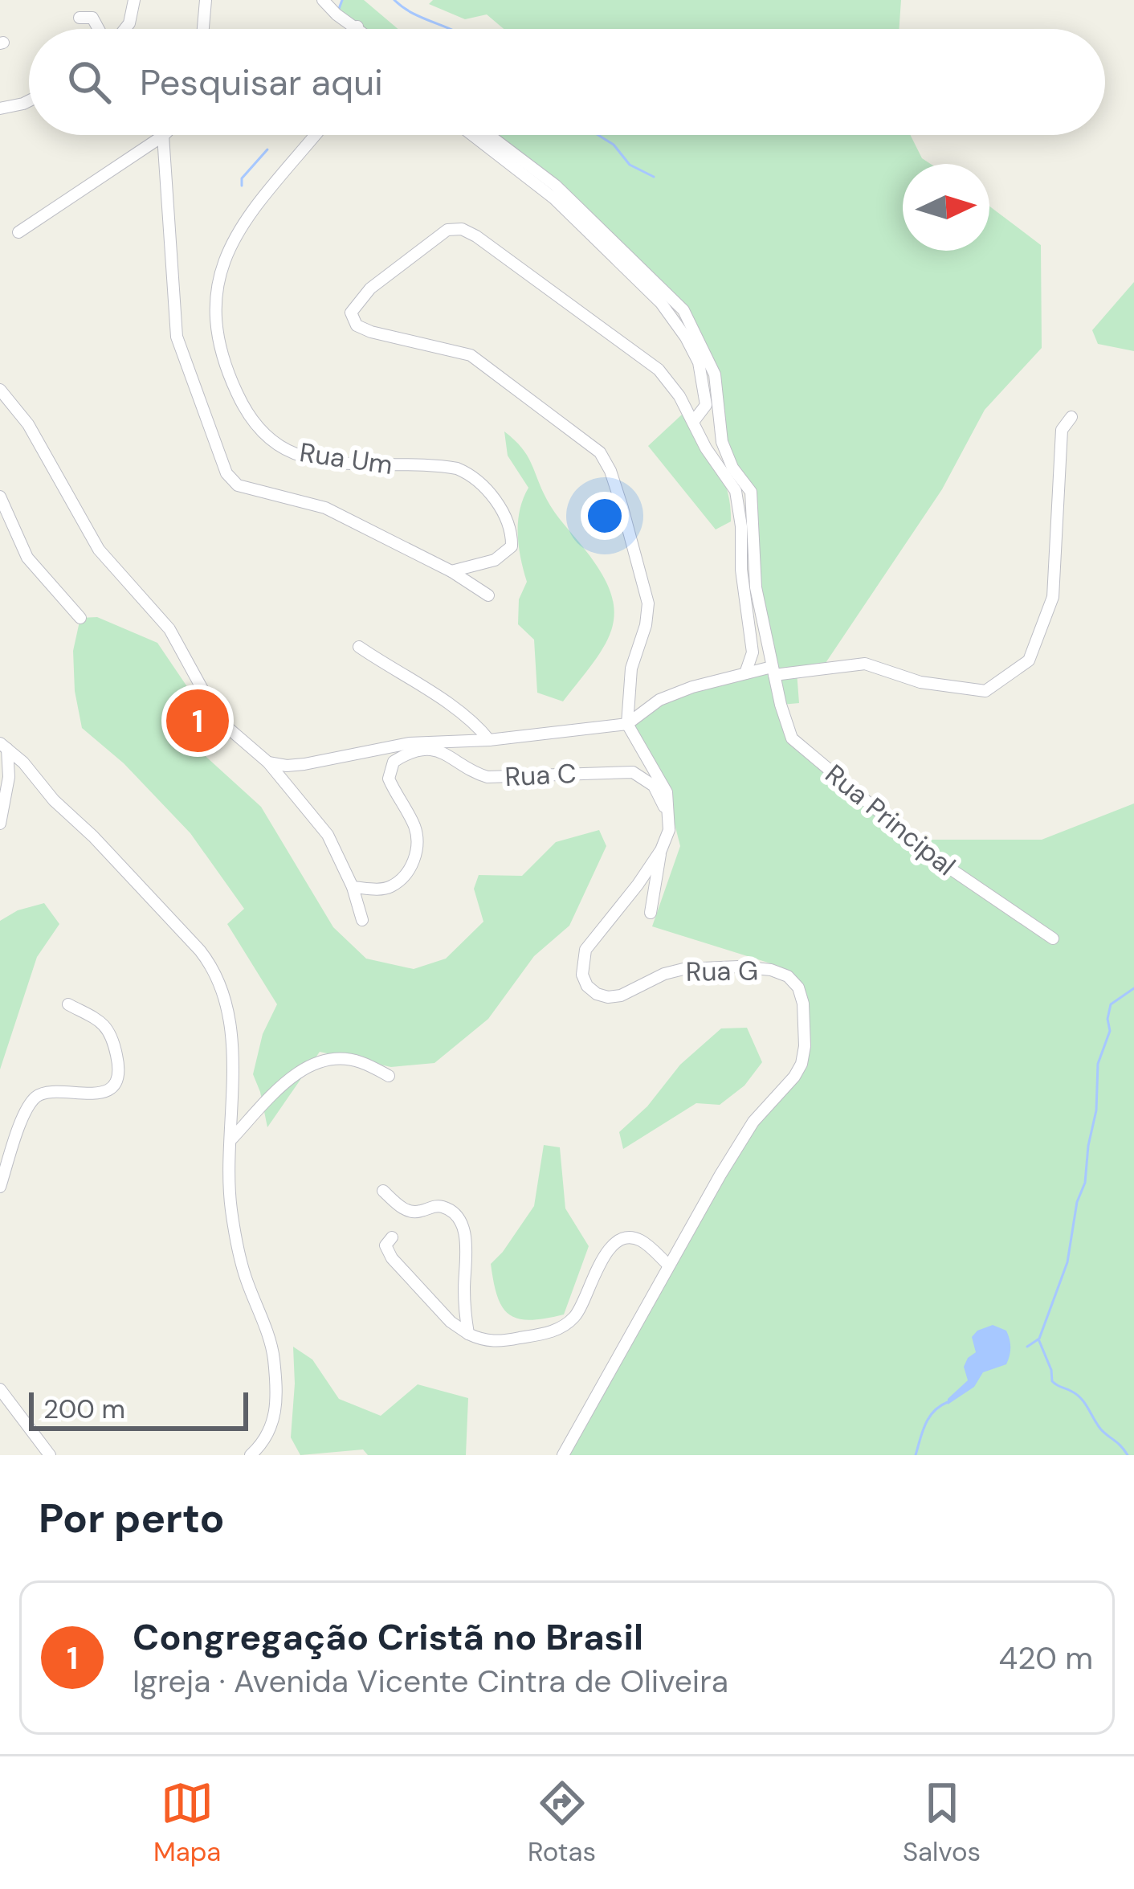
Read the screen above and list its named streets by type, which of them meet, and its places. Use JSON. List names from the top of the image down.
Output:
{
  "streets": {
    "street": [
      "Rua Um",
      "Rua C",
      "Rua Principal",
      "Rua G"
    ]
  },
  "crossings": [
    ["Rua C", "Rua G"]
  ],
  "scale_bar": "200 m",
  "north": "right",
  "page": {
    "search": "Pesquisar aqui",
    "pins": "1",
    "scale": "200 m",
    "heading": "Por perto",
    "list": [
      {
        "mark": "1",
        "name": "Congregação Cristã no Brasil",
        "note": "Igreja · Avenida Vicente Cintra de Oliveira",
        "value": "420 m"
      }
    ],
    "nav": ["Mapa", "Rotas", "Salvos"]
  }
}
